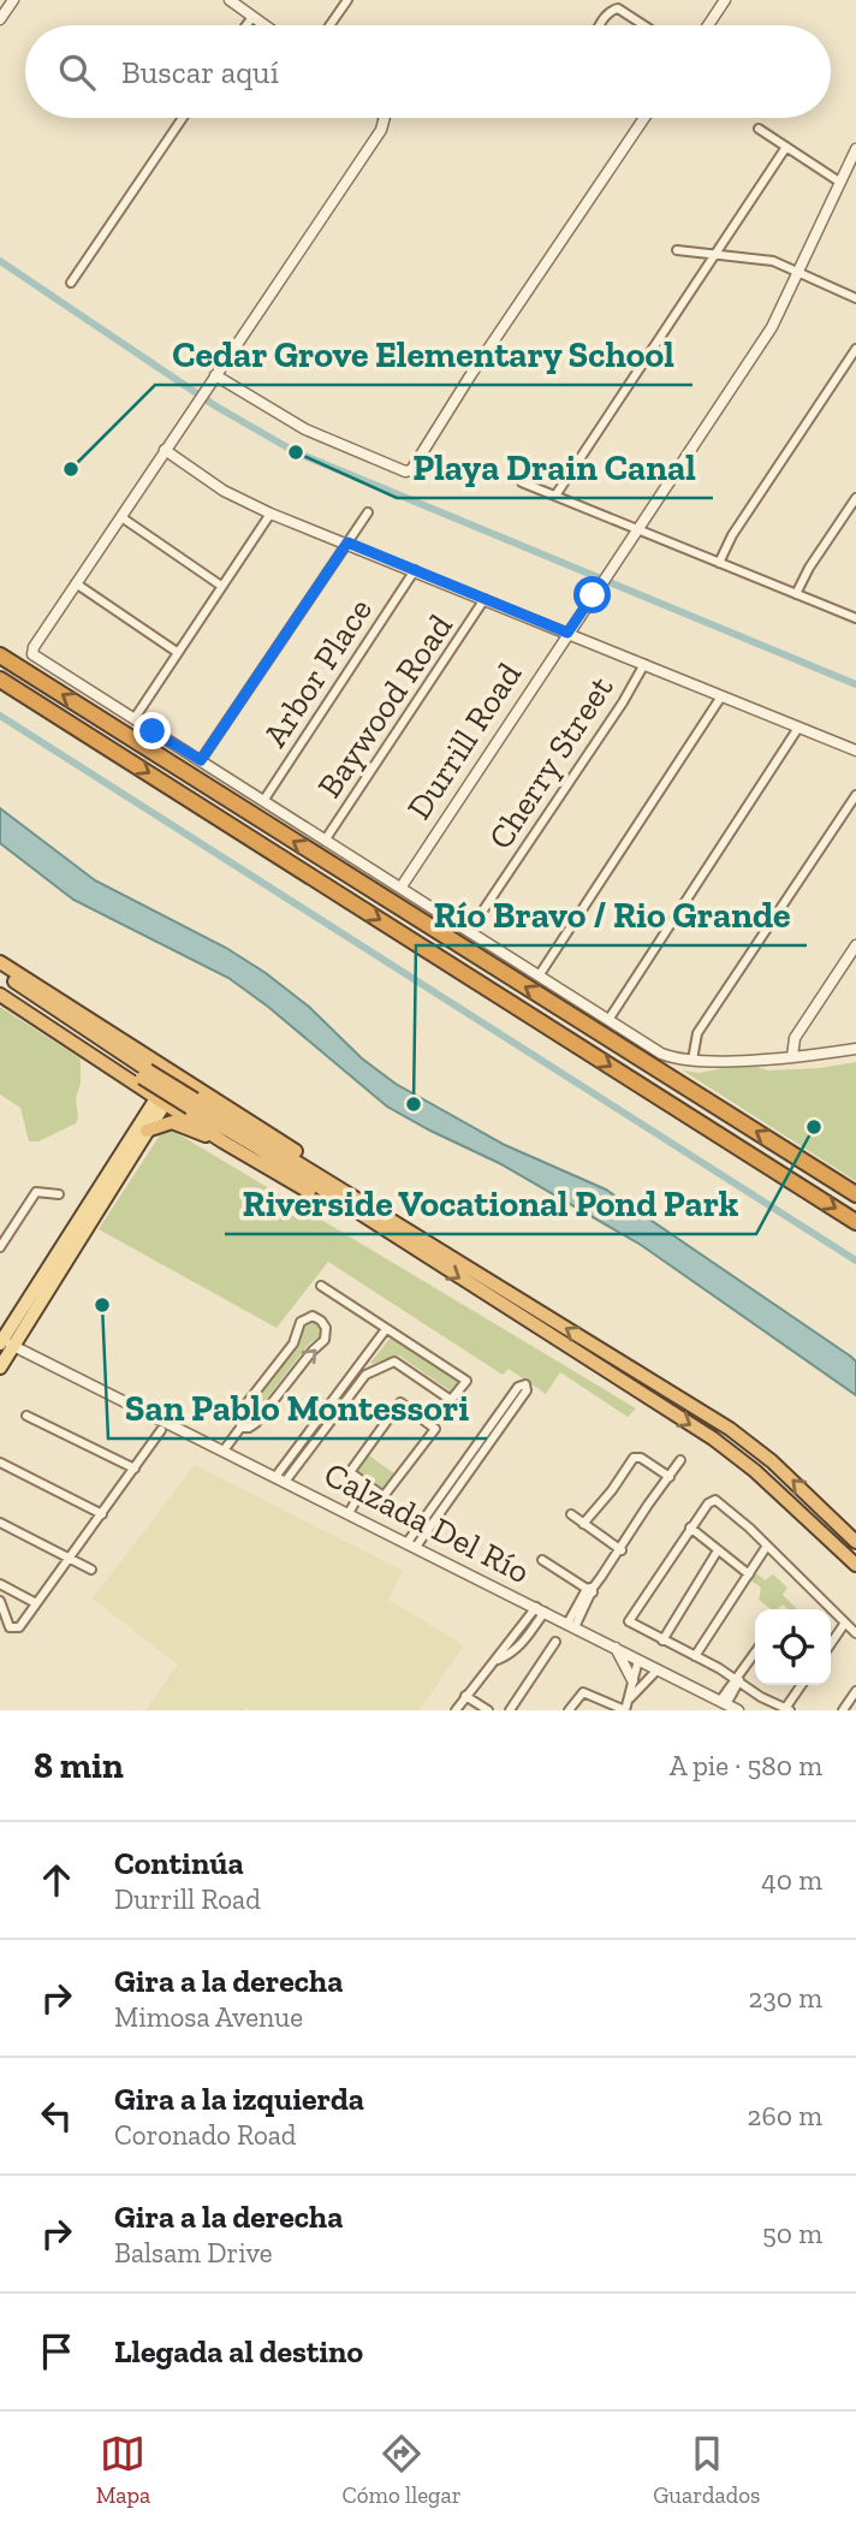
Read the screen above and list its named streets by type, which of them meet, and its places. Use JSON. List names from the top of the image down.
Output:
{
  "streets": {
    "street": [
      "Arbor Place",
      "Baywood Road",
      "Durrill Road",
      "Cherry Street",
      "Calzada Del Río"
    ]
  },
  "places": [
    "Playa Drain Canal",
    "Cedar Grove Elementary School",
    "Río Bravo / Rio Grande",
    "Riverside Vocational Pond Park",
    "San Pablo Montessori"
  ],
  "page": {
    "search": "Buscar aquí",
    "heading": ["8 min", "A pie · 580 m"],
    "list": [
      ["Continúa", "Durrill Road", "40 m"],
      ["Gira a la derecha", "Mimosa Avenue", "230 m"],
      ["Gira a la izquierda", "Coronado Road", "260 m"],
      ["Gira a la derecha", "Balsam Drive", "50 m"],
      "Llegada al destino"
    ],
    "nav": ["Mapa", "Cómo llegar", "Guardados"]
  }
}
